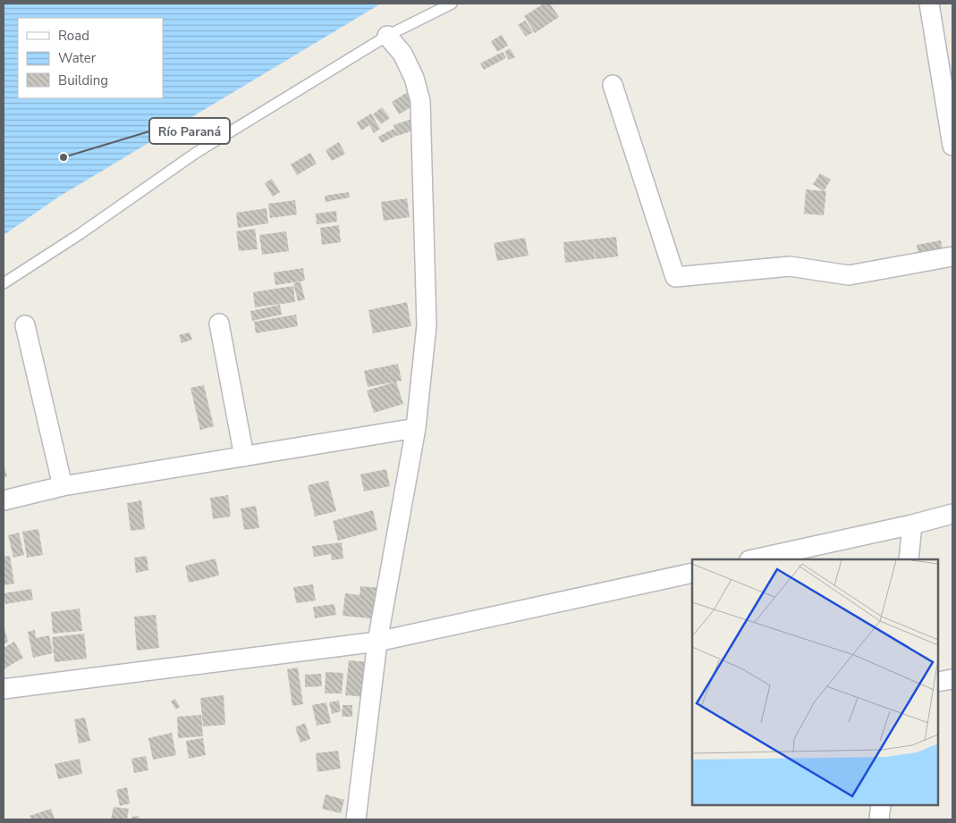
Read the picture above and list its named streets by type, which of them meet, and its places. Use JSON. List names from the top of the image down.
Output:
{
  "places": ["Río Paraná"],
  "legend": ["Road", "Water", "Building"]
}
